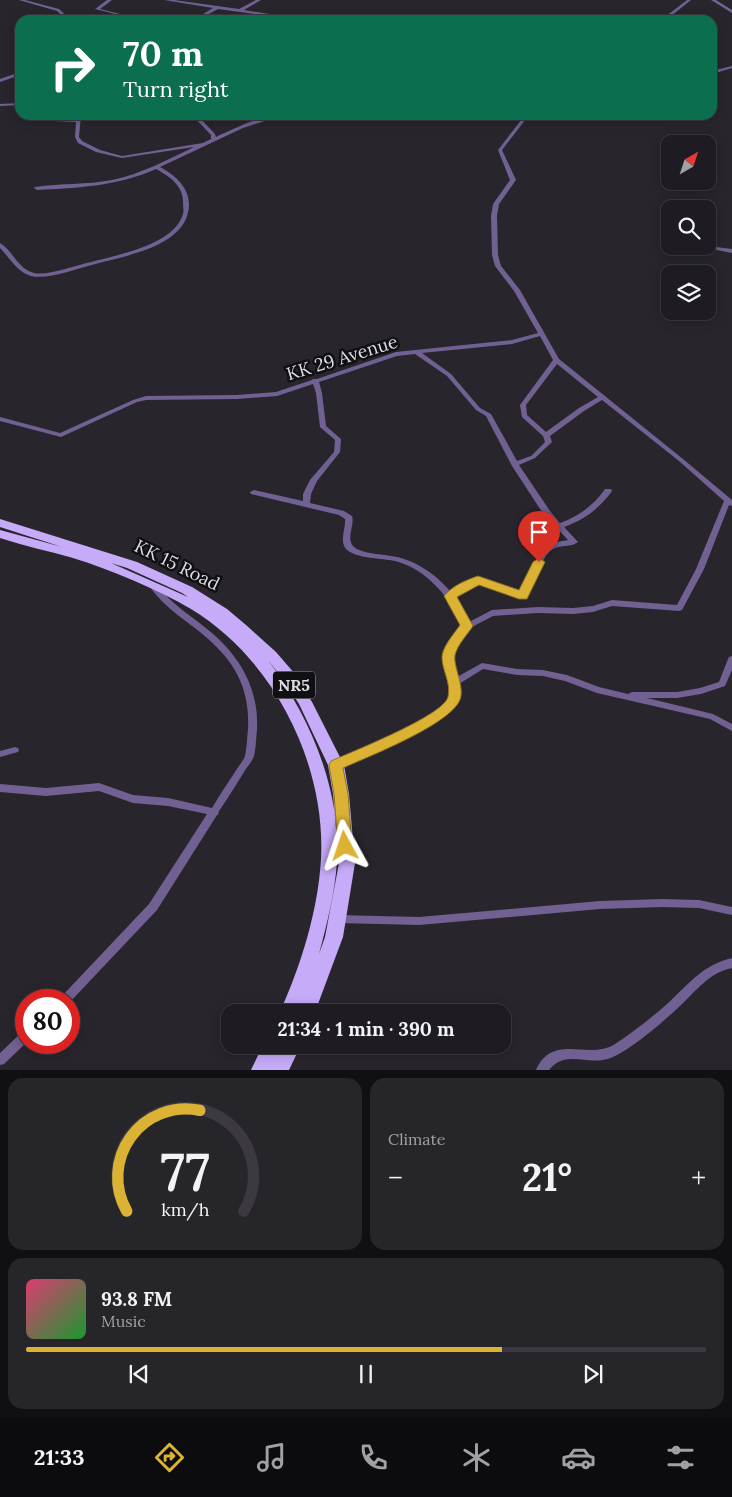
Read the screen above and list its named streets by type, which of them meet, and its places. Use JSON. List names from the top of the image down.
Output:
{
  "streets": {
    "highway": ["KK 15 Road", "NR5"],
    "street": ["KK 29 Avenue"]
  },
  "north": "top right",
  "page": {
    "turn": ["70 m", "Turn right"],
    "limit": "80",
    "trip": "21:34 · 1 min · 390 m",
    "tile": "Climate",
    "heat": ["−", "21°", "+"],
    "song": ["93.8 FM", "Music"],
    "tabs": "21:33",
    "gauge": ["77", "km/h"]
  }
}
